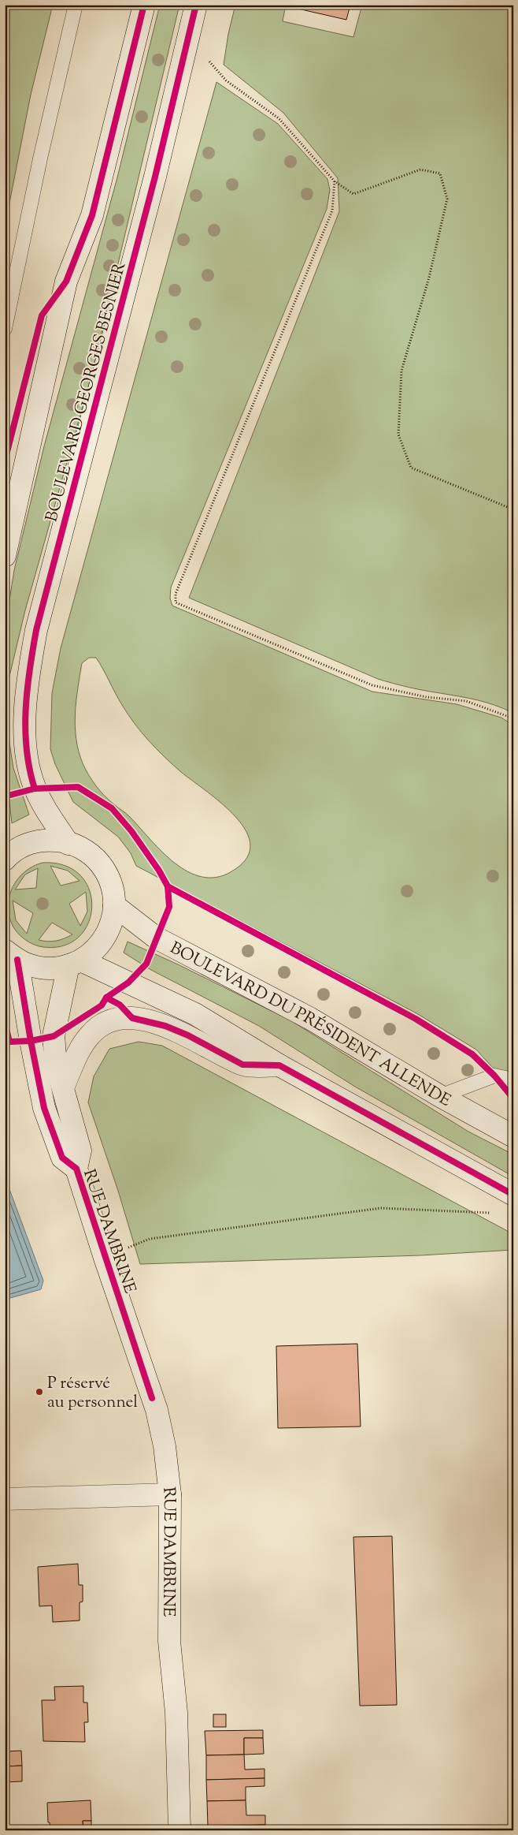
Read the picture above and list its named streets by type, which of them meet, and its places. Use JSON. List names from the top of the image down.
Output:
{
  "streets": {
    "main road": ["BOULEVARD GEORGES BESNIER", "BOULEVARD DU PRÉSIDENT ALLENDE", "RUE DAMBRINE"]
  },
  "places": ["P réservé au personnel"]
}
